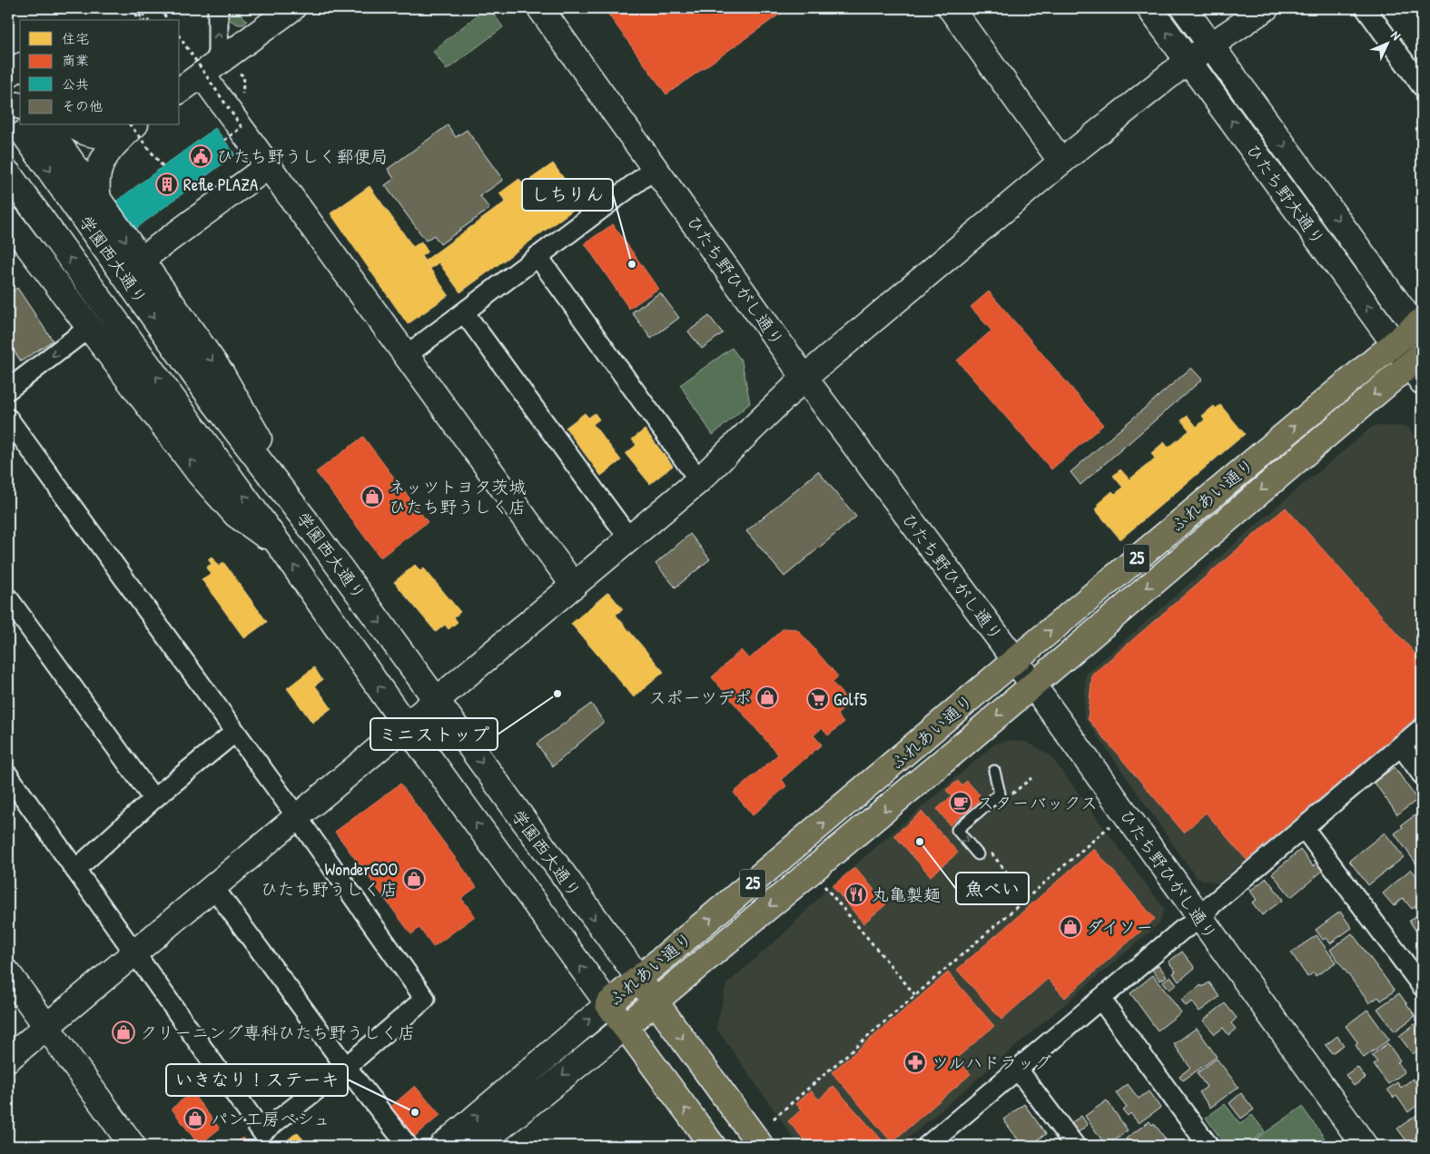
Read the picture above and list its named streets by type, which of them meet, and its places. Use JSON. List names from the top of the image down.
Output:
{
  "streets": {
    "main road": ["ふれあい通り", "25"],
    "street": ["ひたち野大通り", "学園西大通り", "ひたち野ひがし通り"]
  },
  "crossings": [
    ["ひたち野大通り", "ふれあい通り"],
    ["学園西大通り", "ふれあい通り"],
    ["ひたち野ひがし通り", "ふれあい通り"]
  ],
  "places": {
    "public building": ["ひたち野うしく郵便局"],
    "building": ["Refle PLAZA"],
    "other": [
      "しちりん",
      "ミニストップ",
      "魚べい",
      "いきなり！ステーキ"
    ],
    "shop": [
      "ネッツトヨタ茨城 ひたち野うしく店",
      "スポーツデポ",
      "WonderGOO ひたち野うしく店",
      "ダイソー",
      "クリーニング専科ひたち野うしく店",
      "パン工房ペシュ"
    ],
    "supermarket": ["Golf5"],
    "cafe": ["スターバックス"],
    "restaurant": ["丸亀製麺"],
    "pharmacy": ["ツルハドラッグ"]
  },
  "legend": [
    "住宅",
    "商業",
    "公共",
    "その他"
  ],
  "north": "top right"
}
